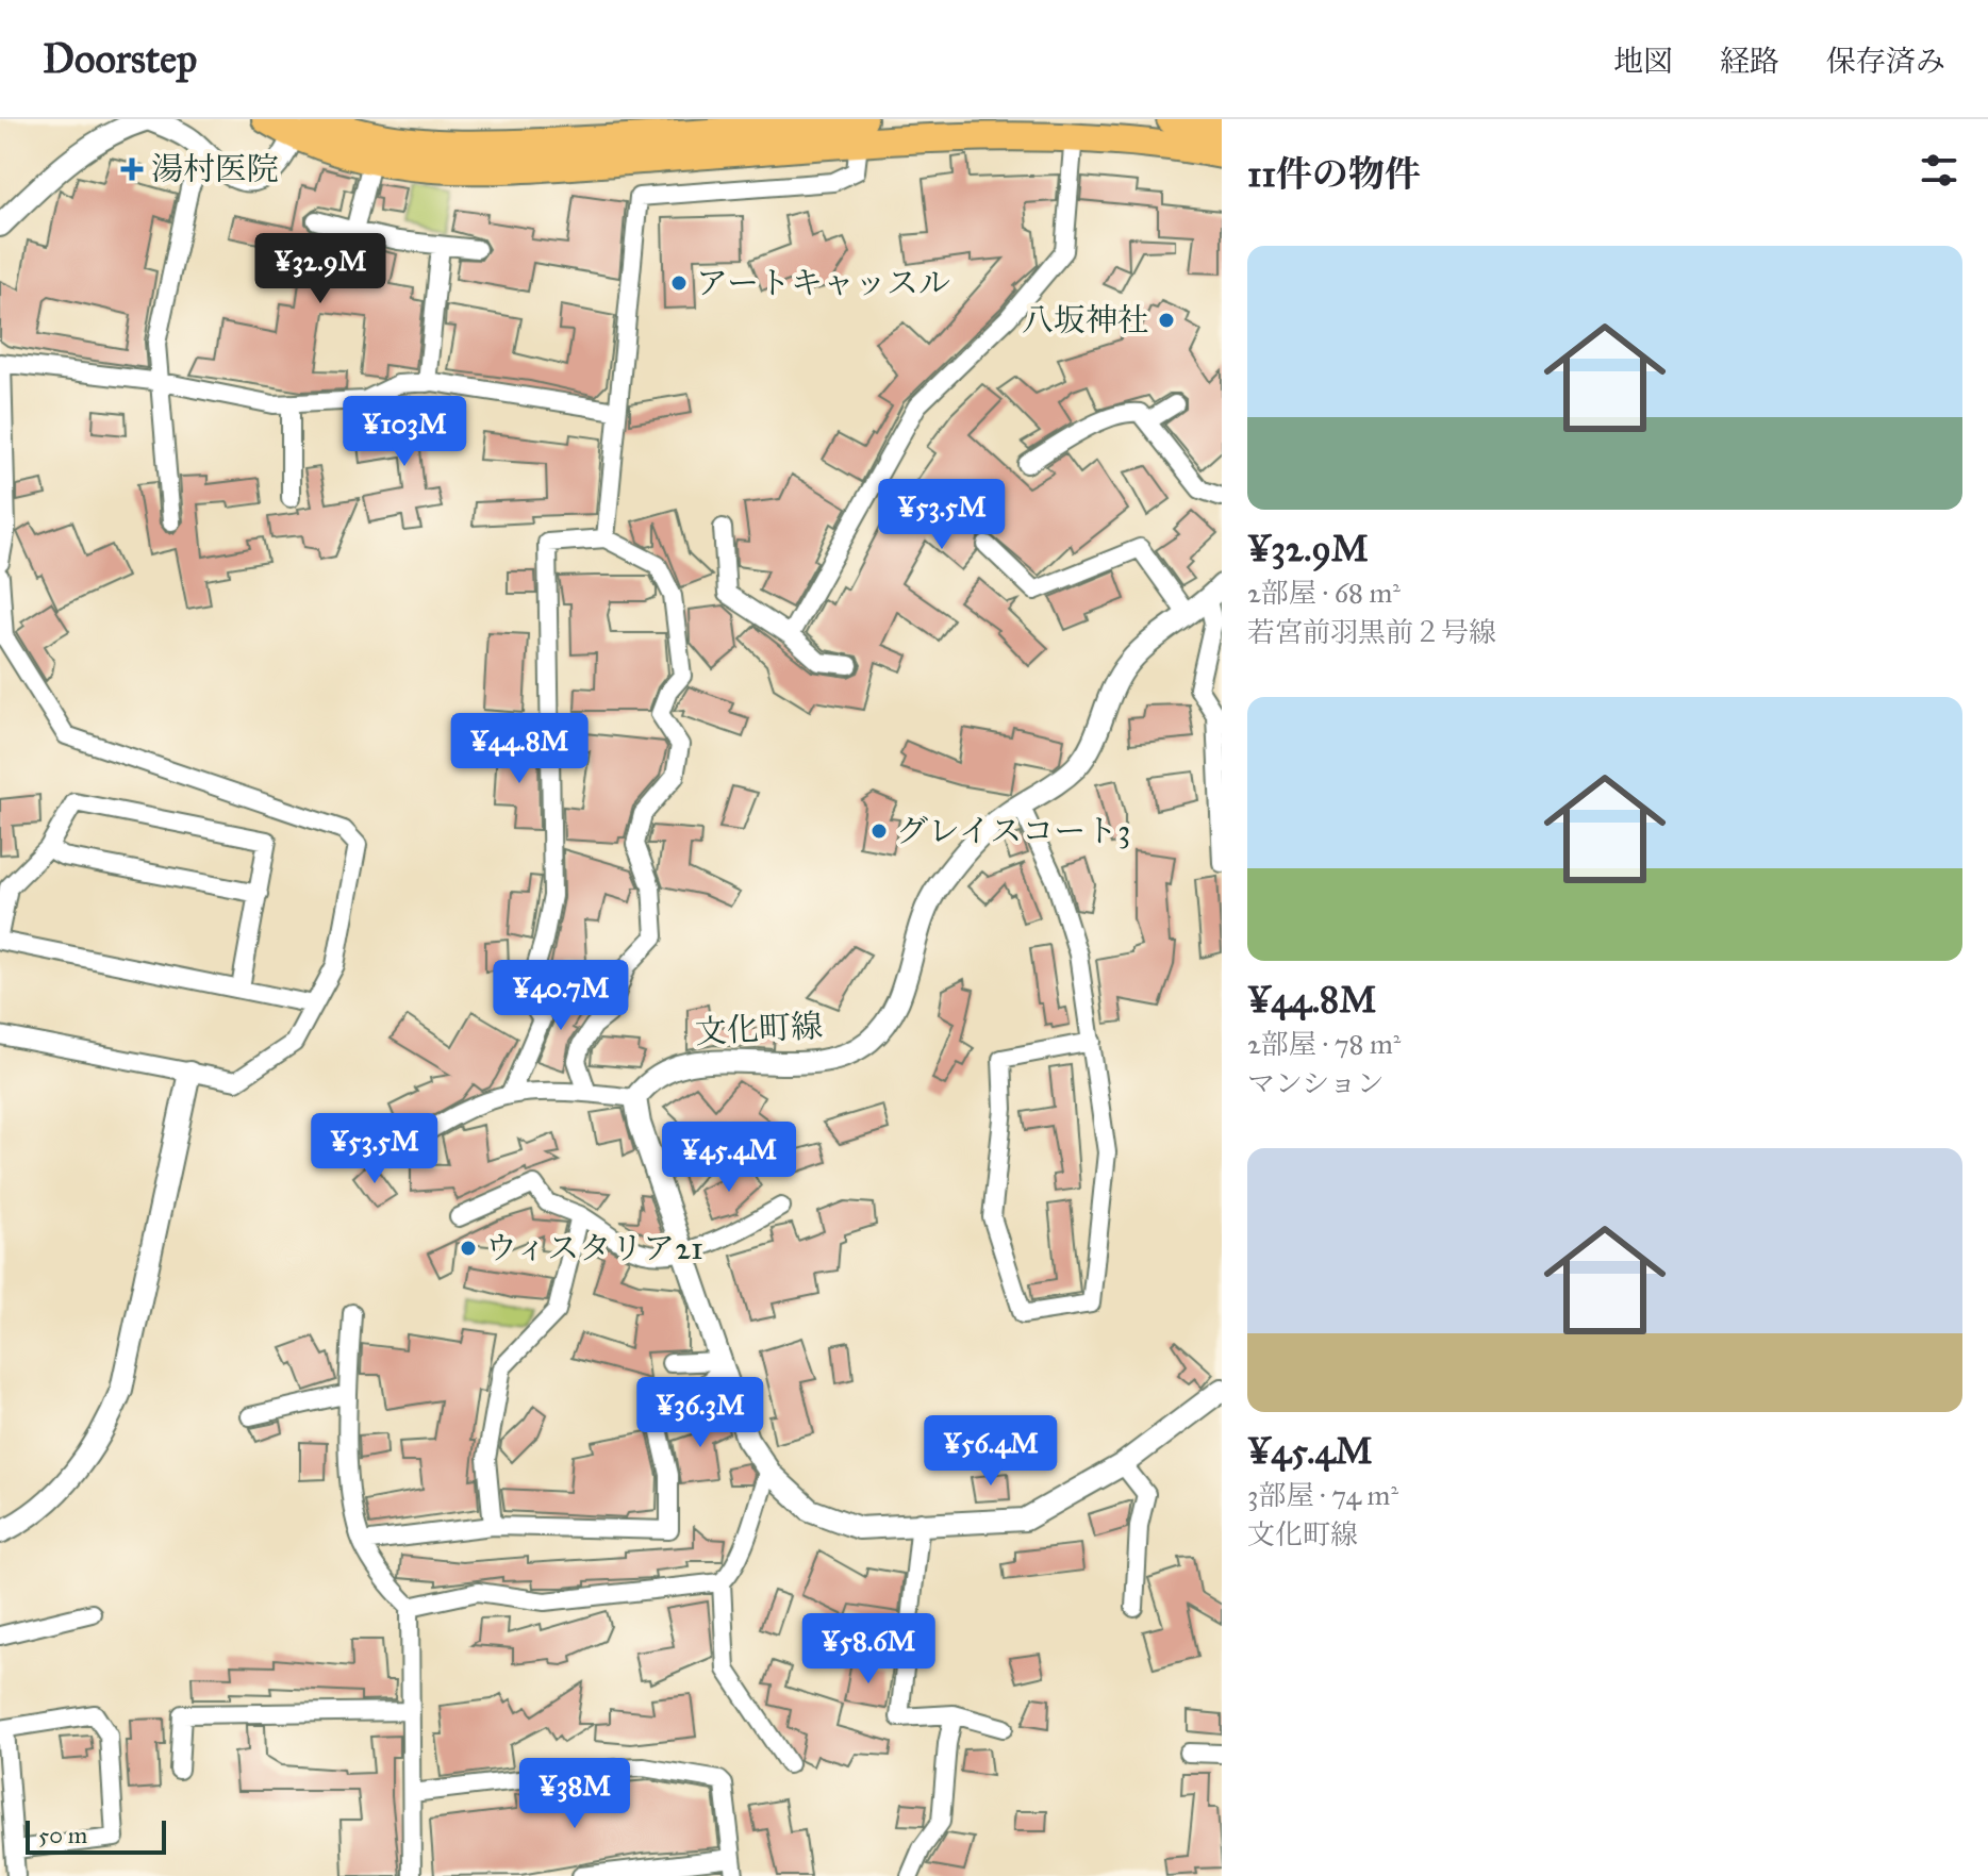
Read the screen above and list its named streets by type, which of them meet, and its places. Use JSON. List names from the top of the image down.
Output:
{
  "streets": {
    "street": ["文化町線"]
  },
  "places": {
    "health": ["湯村医院"],
    "other": [
      "アートキャッスル",
      "八坂神社",
      "グレイスコート3",
      "ウィスタリア21"
    ]
  },
  "scale_bar": "50 m",
  "page": {
    "header": "Doorstep",
    "nav": ["地図", "経路", "保存済み"],
    "heading": "11件の物件",
    "list": [
      {
        "name": "¥32.9M",
        "note": "2部屋 · 68 m² · 若宮前羽黒前２号線"
      },
      {
        "name": "¥44.8M",
        "note": "2部屋 · 78 m² · マンション"
      },
      {
        "name": "¥45.4M",
        "note": "3部屋 · 74 m² · 文化町線"
      }
    ],
    "price": [
      "¥32.9M",
      "¥103M",
      "¥53.5M",
      "¥44.8M",
      "¥40.7M",
      "¥53.5M",
      "¥45.4M",
      "¥36.3M",
      "¥56.4M",
      "¥58.6M",
      "¥38M"
    ],
    "scale": "50 m"
  }
}
